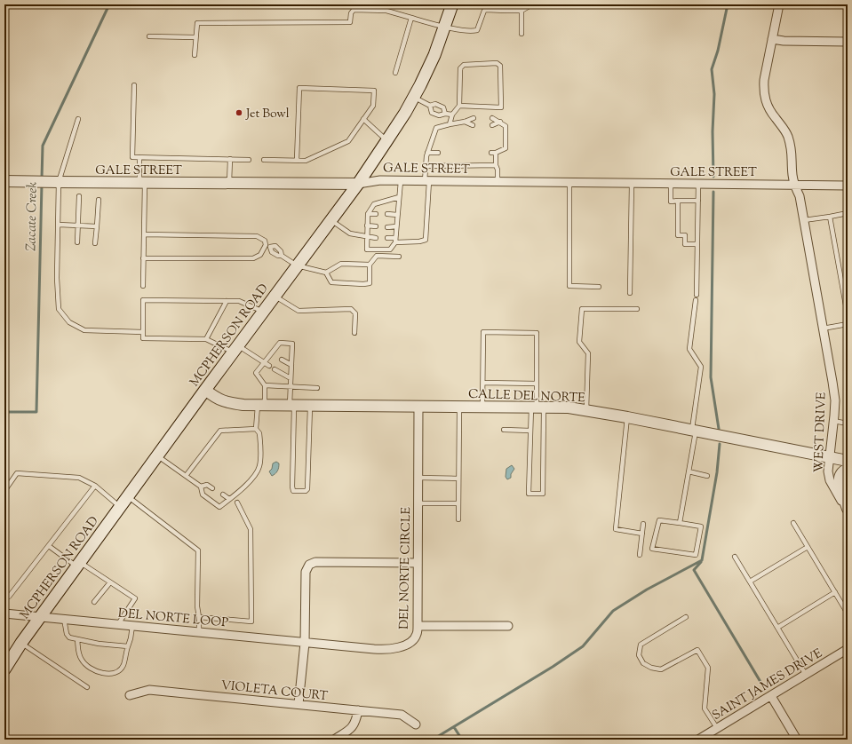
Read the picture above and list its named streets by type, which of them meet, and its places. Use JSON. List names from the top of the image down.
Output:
{
  "streets": {
    "main road": ["MCPHERSON ROAD"],
    "street": [
      "GALE STREET",
      "CALLE DEL NORTE",
      "WEST DRIVE",
      "DEL NORTE CIRCLE",
      "DEL NORTE LOOP",
      "SAINT JAMES DRIVE",
      "VIOLETA COURT"
    ]
  },
  "crossings": [
    ["GALE STREET", "MCPHERSON ROAD"],
    ["GALE STREET", "WEST DRIVE"],
    ["MCPHERSON ROAD", "CALLE DEL NORTE"],
    ["MCPHERSON ROAD", "DEL NORTE LOOP"],
    ["CALLE DEL NORTE", "WEST DRIVE"],
    ["CALLE DEL NORTE", "DEL NORTE CIRCLE"],
    ["DEL NORTE CIRCLE", "DEL NORTE LOOP"]
  ],
  "water": ["Zacate Creek"],
  "places": ["Jet Bowl"]
}
